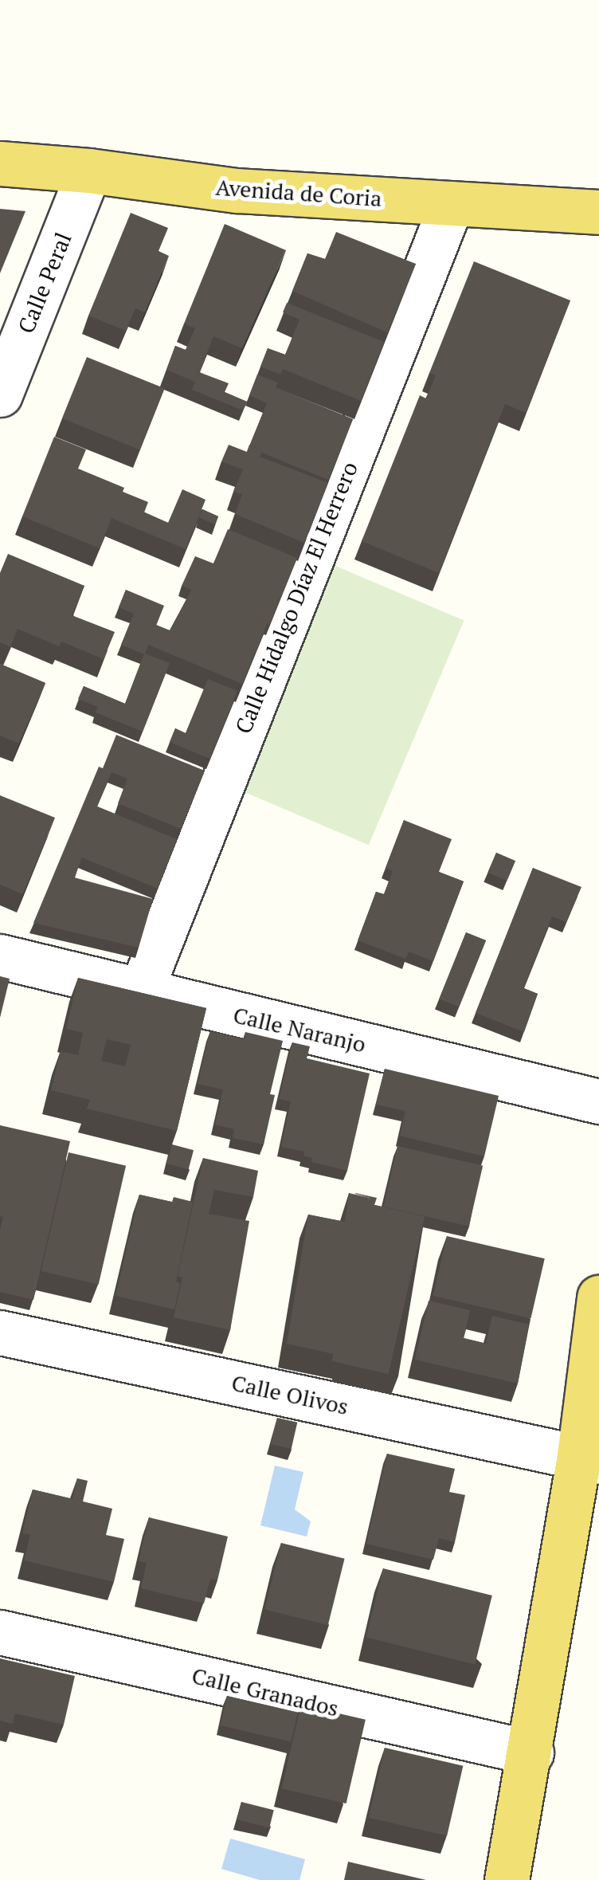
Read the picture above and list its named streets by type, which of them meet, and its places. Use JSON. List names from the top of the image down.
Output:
{
  "streets": {
    "main road": ["Avenida de Coria"],
    "street": [
      "Calle Peral",
      "Calle Hidalgo Díaz El Herrero",
      "Calle Naranjo",
      "Calle Olivos",
      "Calle Granados"
    ]
  },
  "crossings": [
    ["Avenida de Coria", "Calle Peral"],
    ["Avenida de Coria", "Calle Hidalgo Díaz El Herrero"],
    ["Calle Hidalgo Díaz El Herrero", "Calle Naranjo"]
  ]
}
